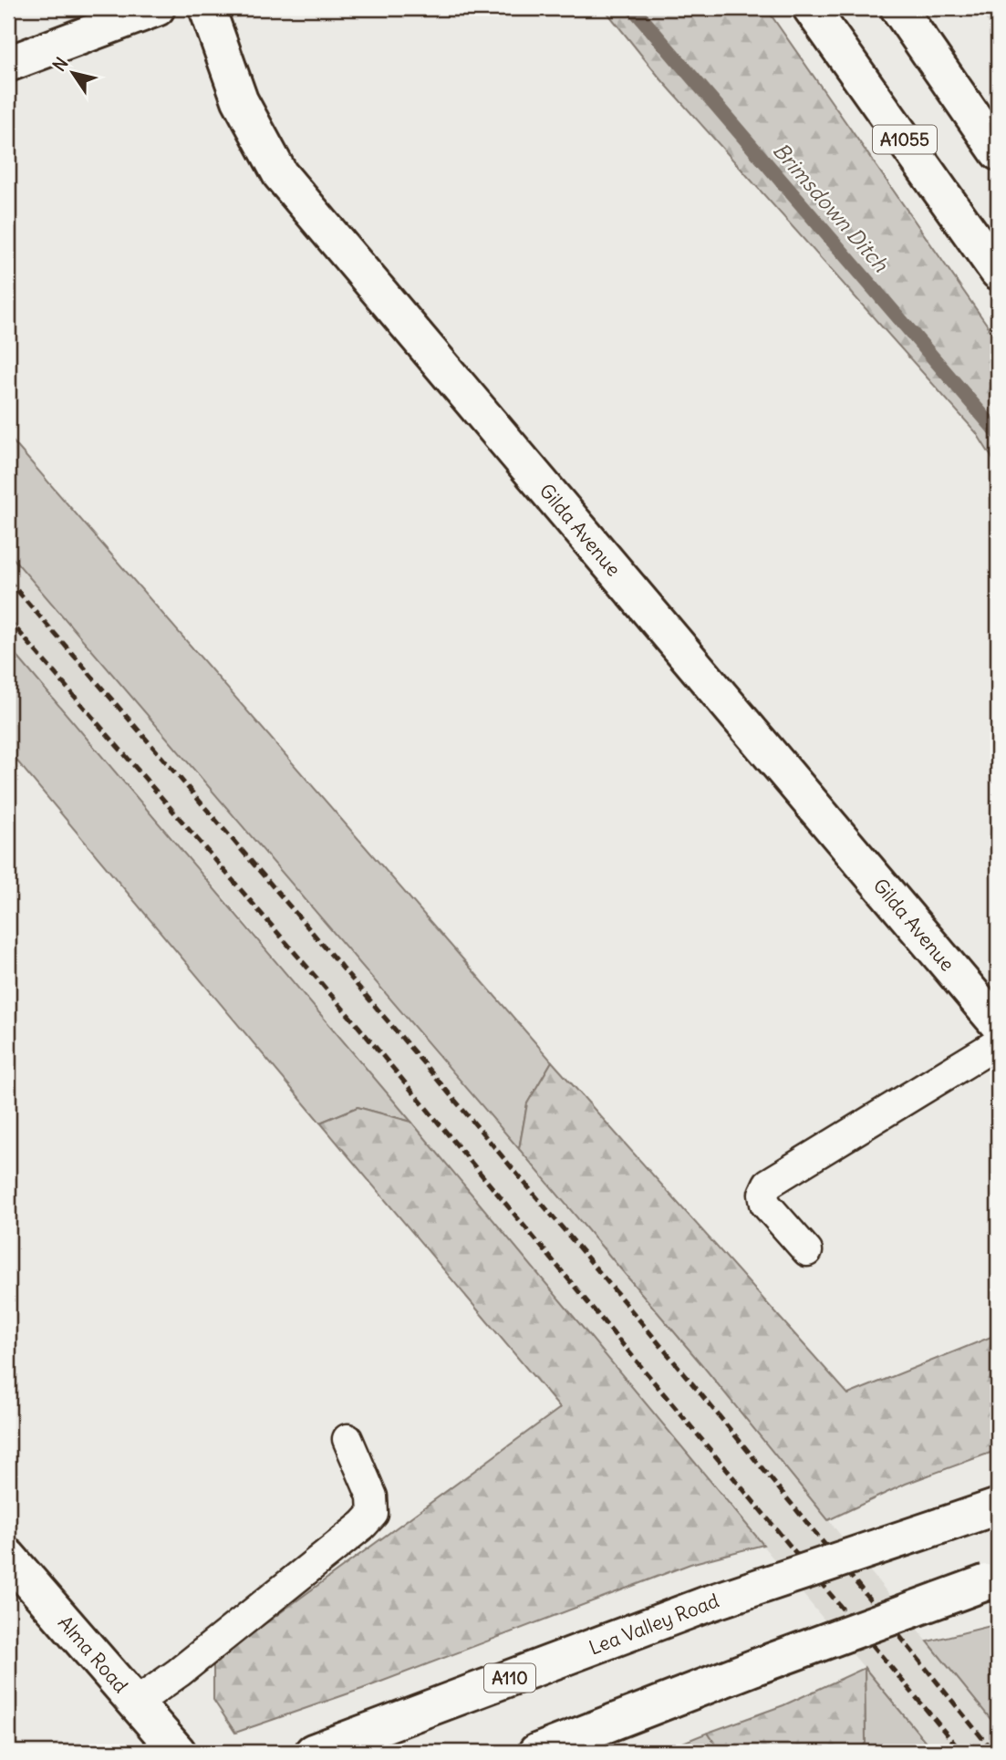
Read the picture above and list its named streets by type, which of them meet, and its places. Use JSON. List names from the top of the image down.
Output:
{
  "streets": {
    "main road": [
      "A1055",
      "Gilda Avenue",
      "Lea Valley Road",
      "Alma Road",
      "A110"
    ]
  },
  "water": ["Brimsdown Ditch"],
  "north": "top left"
}
